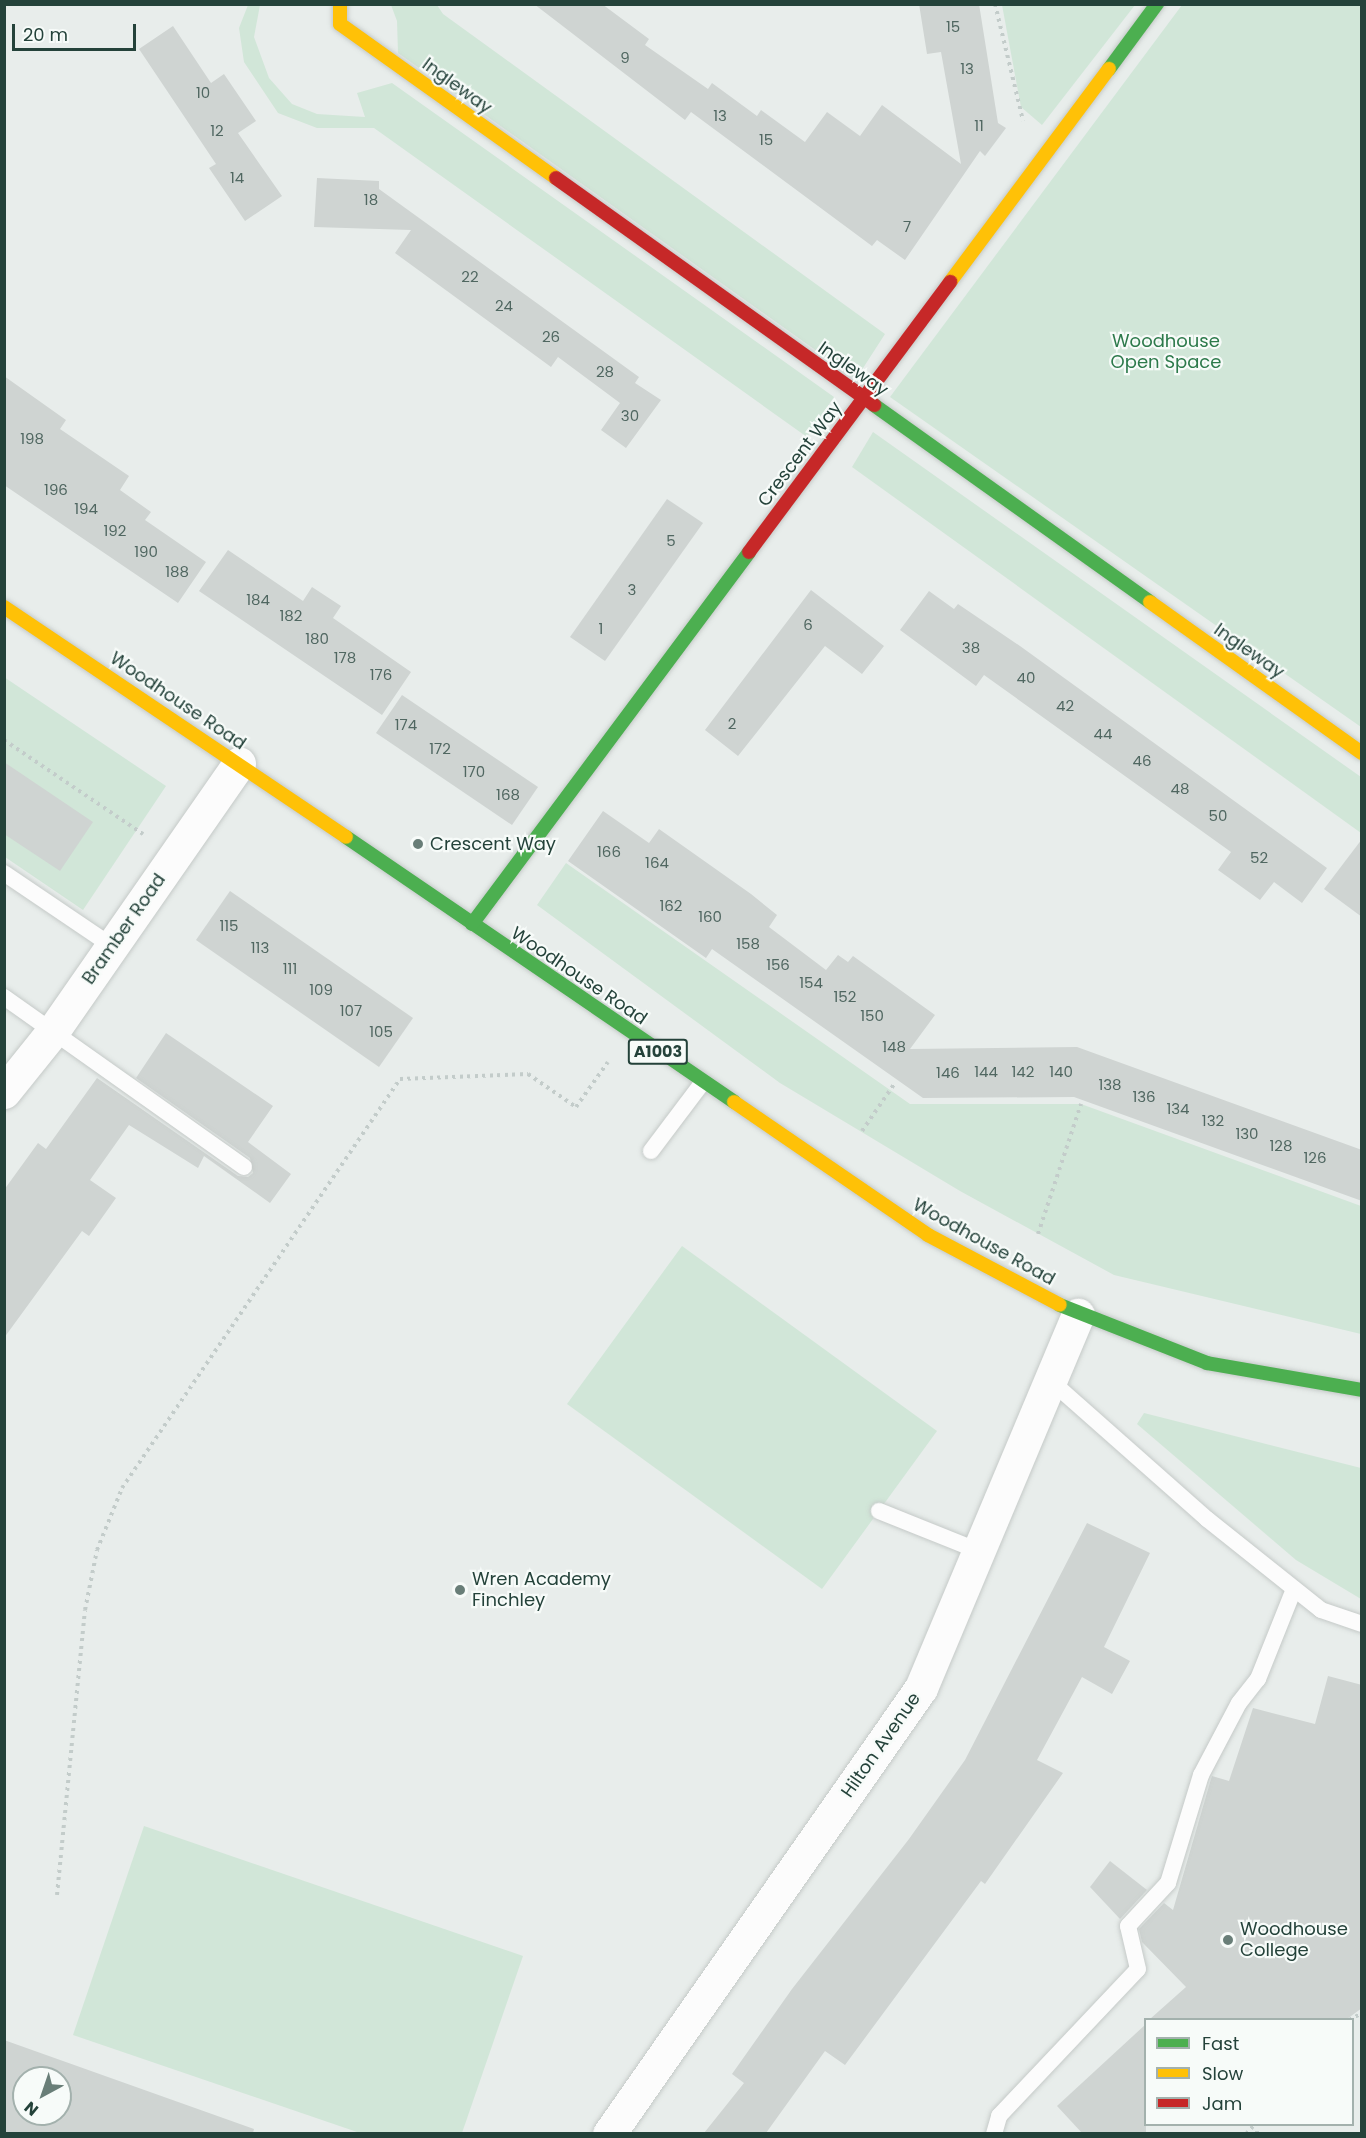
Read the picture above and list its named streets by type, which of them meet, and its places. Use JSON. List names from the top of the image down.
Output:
{
  "streets": {
    "street": [
      "Ingleway",
      "Crescent Way",
      "Woodhouse Road",
      "Bramber Road",
      "A1003",
      "Hilton Avenue"
    ]
  },
  "crossings": [
    ["Ingleway", "Crescent Way"],
    ["Crescent Way", "Woodhouse Road"],
    ["Woodhouse Road", "Bramber Road"],
    ["Woodhouse Road", "Hilton Avenue"]
  ],
  "parks": ["Woodhouse Open Space"],
  "places": ["Crescent Way", "Wren Academy Finchley", "Woodhouse College"],
  "house_numbers": [
    "15",
    "9",
    "13",
    "10",
    "13",
    "11",
    "12",
    "15",
    "14",
    "18",
    "7",
    "22",
    "24",
    "26",
    "28",
    "30",
    "198",
    "196",
    "194",
    "192",
    "5",
    "190",
    "188",
    "3",
    "184",
    "182",
    "6",
    "1",
    "180",
    "38",
    "178",
    "176",
    "40",
    "42",
    "2",
    "174",
    "44",
    "172",
    "46",
    "170",
    "48",
    "168",
    "50",
    "166",
    "52",
    "164",
    "162",
    "160",
    "115",
    "158",
    "113",
    "156",
    "111",
    "154",
    "109",
    "152",
    "107",
    "150",
    "105",
    "148",
    "144",
    "142",
    "140",
    "146",
    "138",
    "136",
    "134",
    "132",
    "130",
    "128",
    "126"
  ],
  "legend": ["Fast", "Slow", "Jam"],
  "scale_bar": "20 m",
  "north": "bottom left"
}
